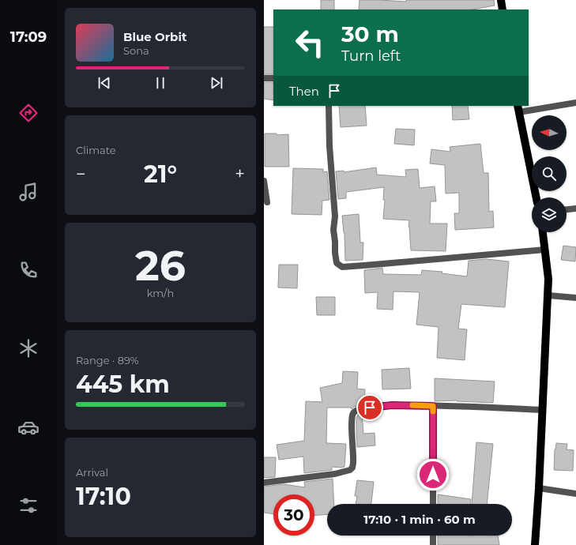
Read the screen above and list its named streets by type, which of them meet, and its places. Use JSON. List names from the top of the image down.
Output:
{
  "north": "left",
  "page": {
    "tabs": "17:09",
    "turn": ["30 m", "Turn left"],
    "song": ["Blue Orbit", "Sona"],
    "then": "Then",
    "tile": [
      "Climate",
      ["26", "km/h"],
      ["Range · 89%", "445 km"],
      ["Arrival", "17:10"]
    ],
    "heat": ["−", "21°", "+"],
    "limit": "30",
    "trip": "17:10 · 1 min · 60 m"
  }
}
